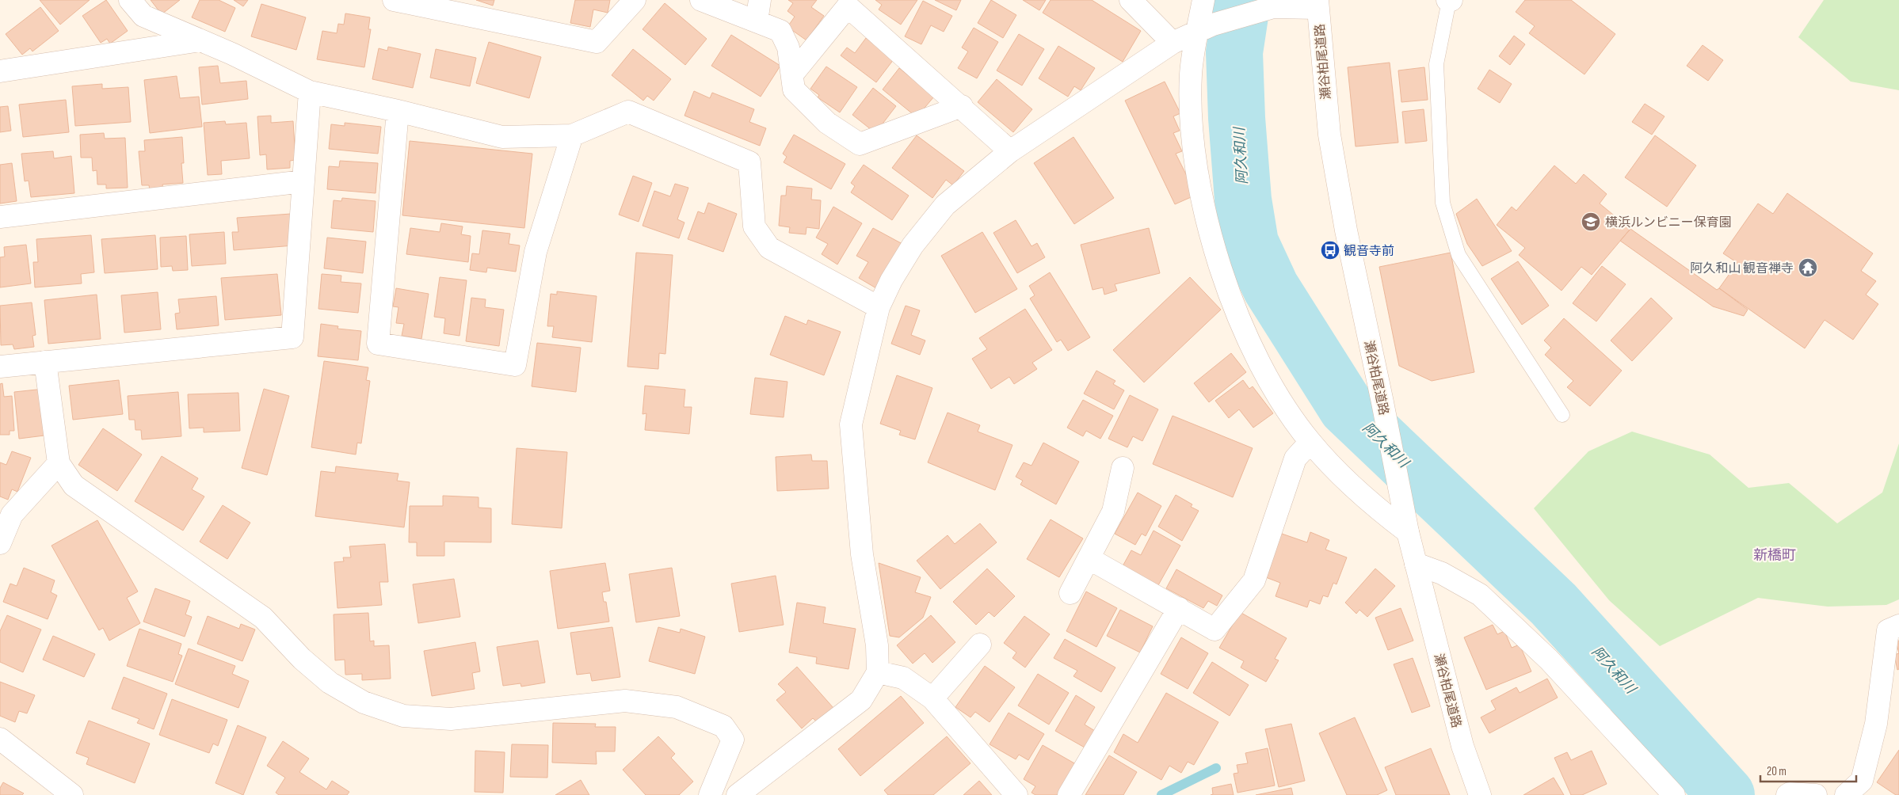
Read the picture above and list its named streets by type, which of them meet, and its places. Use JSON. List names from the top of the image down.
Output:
{
  "streets": {
    "street": ["瀬谷柏尾道路"]
  },
  "districts": ["新橋町"],
  "water": ["阿久和川"],
  "places": {
    "school or university": ["横浜ルンビニー保育園"],
    "bus stop": ["観音寺前"],
    "temple": ["阿久和山 観音禅寺"]
  },
  "scale_bar": "20 m"
}
